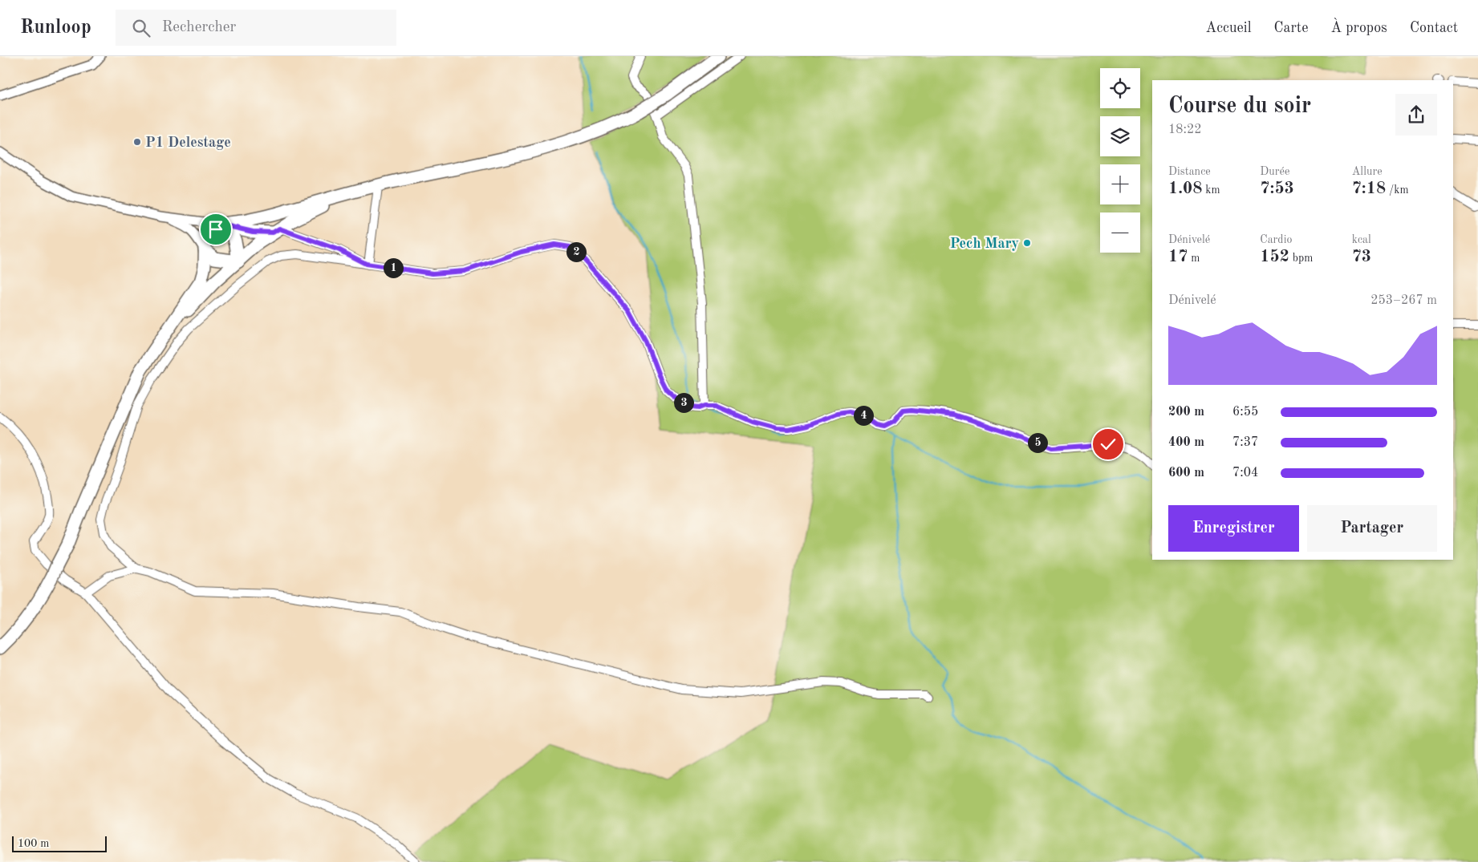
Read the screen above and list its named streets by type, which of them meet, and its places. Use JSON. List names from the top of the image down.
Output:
{
  "places": ["P1 Delestage", "Pech Mary"],
  "scale_bar": "100 m",
  "page": {
    "header": "Runloop",
    "search": "Rechercher",
    "nav": [
      "Accueil",
      "Carte",
      "À propos",
      "Contact"
    ],
    "map_buttons": ["+", "−"],
    "heading": ["Course du soir", "18:22"],
    "stats": [
      ["Distance", "1.08 km"],
      ["Durée", "7:53"],
      ["Allure", "7:18 /km"],
      ["Dénivelé", "17 m"],
      ["Cardio", "152 bpm"],
      ["kcal", "73"]
    ],
    "pins": [
      "2",
      "1",
      "3",
      "4",
      "5"
    ],
    "chart": ["Dénivelé", "253–267 m"],
    "list": [
      {
        "name": "200 m",
        "note": "6:55"
      },
      {
        "name": "400 m",
        "note": "7:37"
      },
      {
        "name": "600 m",
        "note": "7:04"
      }
    ],
    "buttons": ["Enregistrer", "Partager"],
    "scale": "100 m"
  }
}
